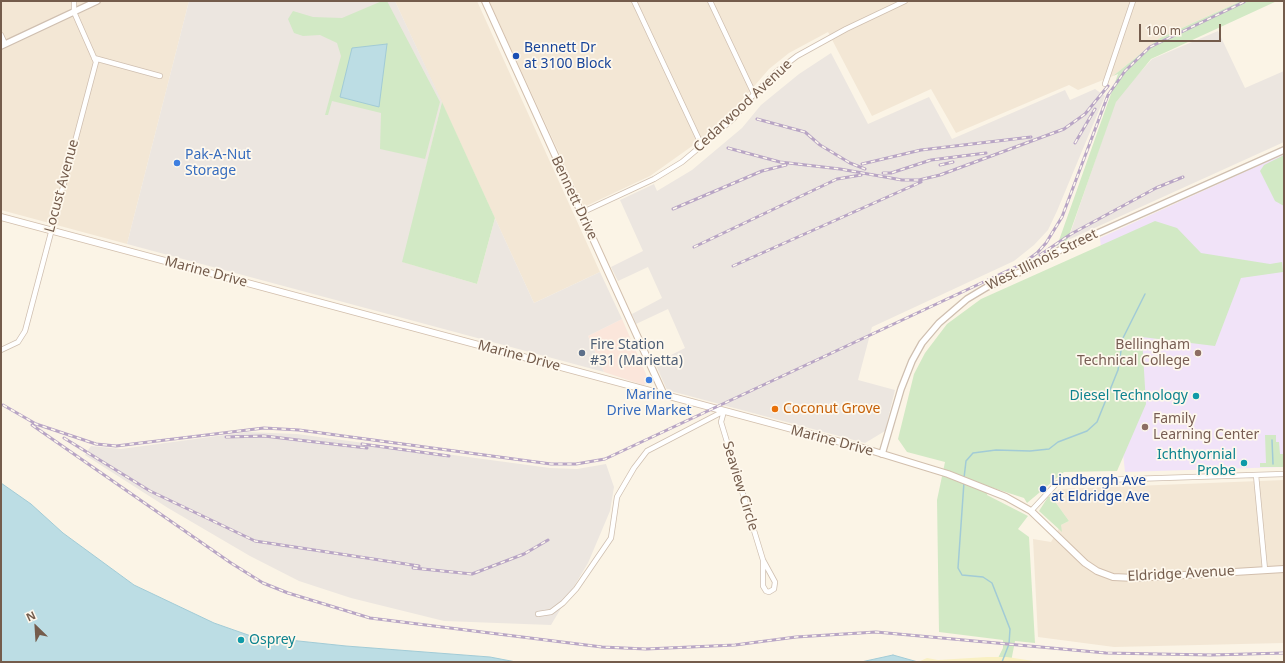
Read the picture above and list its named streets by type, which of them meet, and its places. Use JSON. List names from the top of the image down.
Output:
{
  "streets": {
    "main road": ["Bennett Drive", "Marine Drive", "Eldridge Avenue"],
    "street": [
      "Cedarwood Avenue",
      "Locust Avenue",
      "West Illinois Street",
      "Seaview Circle"
    ]
  },
  "crossings": [
    ["Cedarwood Avenue", "Bennett Drive"],
    ["Locust Avenue", "Marine Drive"],
    ["Bennett Drive", "Marine Drive"],
    ["West Illinois Street", "Marine Drive"],
    ["Marine Drive", "Seaview Circle"],
    ["Marine Drive", "Eldridge Avenue"]
  ],
  "places": [
    "Bennett Dr at 3100 Block",
    "Pak-A-Nut Storage",
    "Fire Station #31 (Marietta)",
    "Bellingham Technical College",
    "Marine Drive Market",
    "Diesel Technology",
    "Coconut Grove",
    "Family Learning Center",
    "Ichthyornial Probe",
    "Lindbergh Ave at Eldridge Ave",
    "Osprey"
  ],
  "scale_bar": "100 m",
  "north": "top left"
}
